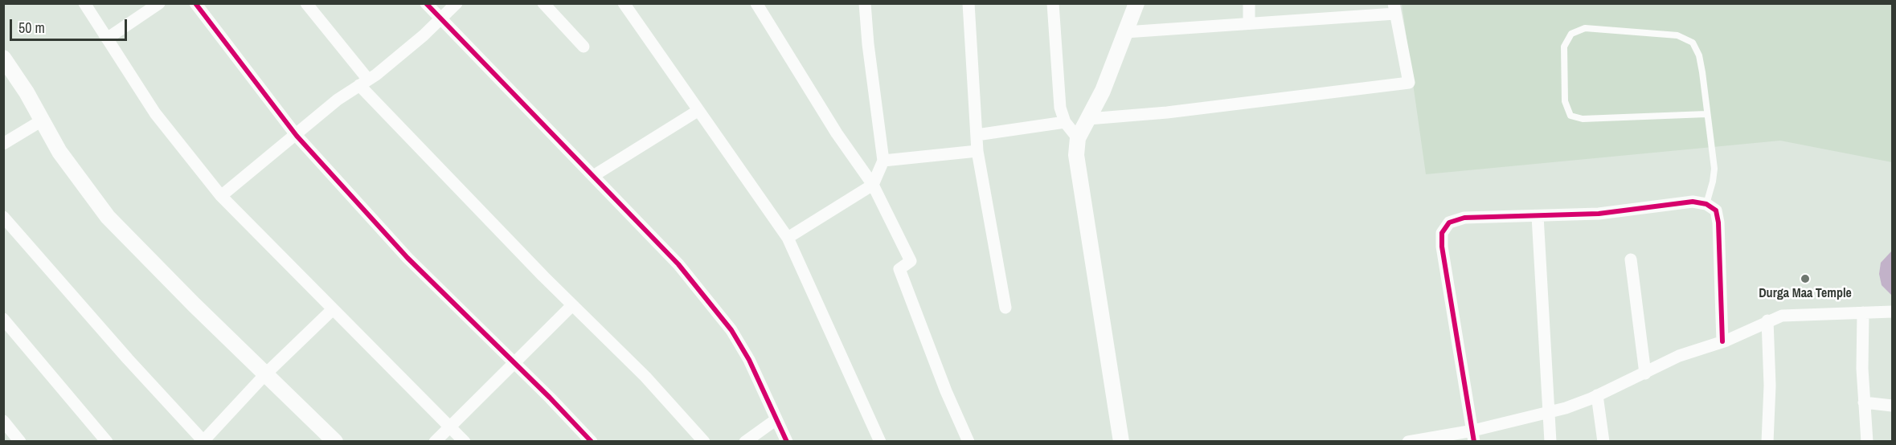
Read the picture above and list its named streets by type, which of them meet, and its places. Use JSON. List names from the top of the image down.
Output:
{
  "places": ["Durga Maa Temple"],
  "scale_bar": "50 m"
}
